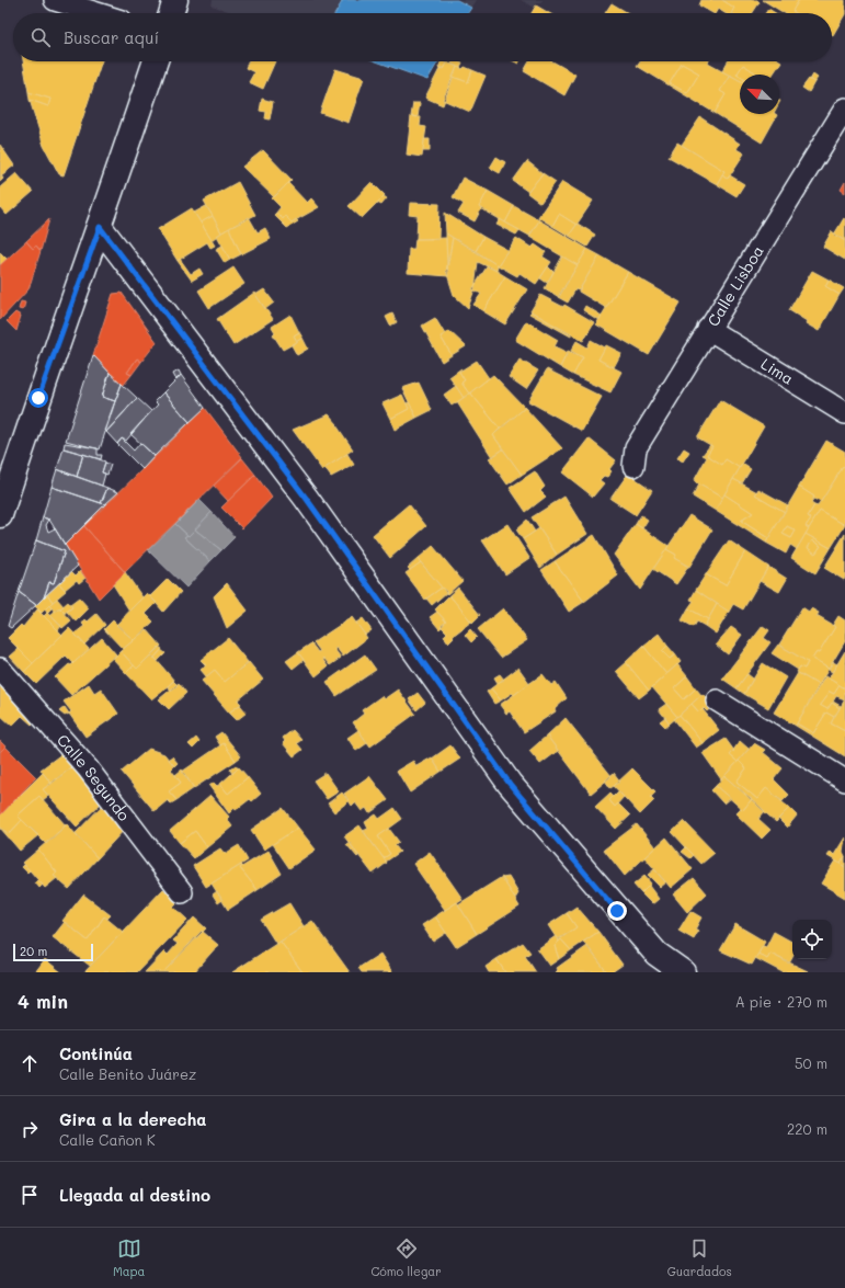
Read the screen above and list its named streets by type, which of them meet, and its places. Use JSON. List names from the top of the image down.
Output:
{
  "streets": {
    "street": ["Calle Lisboa", "Lima", "Calle Segundo"]
  },
  "crossings": [
    ["Calle Lisboa", "Lima"]
  ],
  "scale_bar": "20 m",
  "north": "top left",
  "page": {
    "search": "Buscar aquí",
    "scale": "20 m",
    "heading": ["4 min", "A pie · 270 m"],
    "list": [
      ["Continúa", "Calle Benito Juárez", "50 m"],
      ["Gira a la derecha", "Calle Cañon K", "220 m"],
      "Llegada al destino"
    ],
    "nav": ["Mapa", "Cómo llegar", "Guardados"]
  }
}
